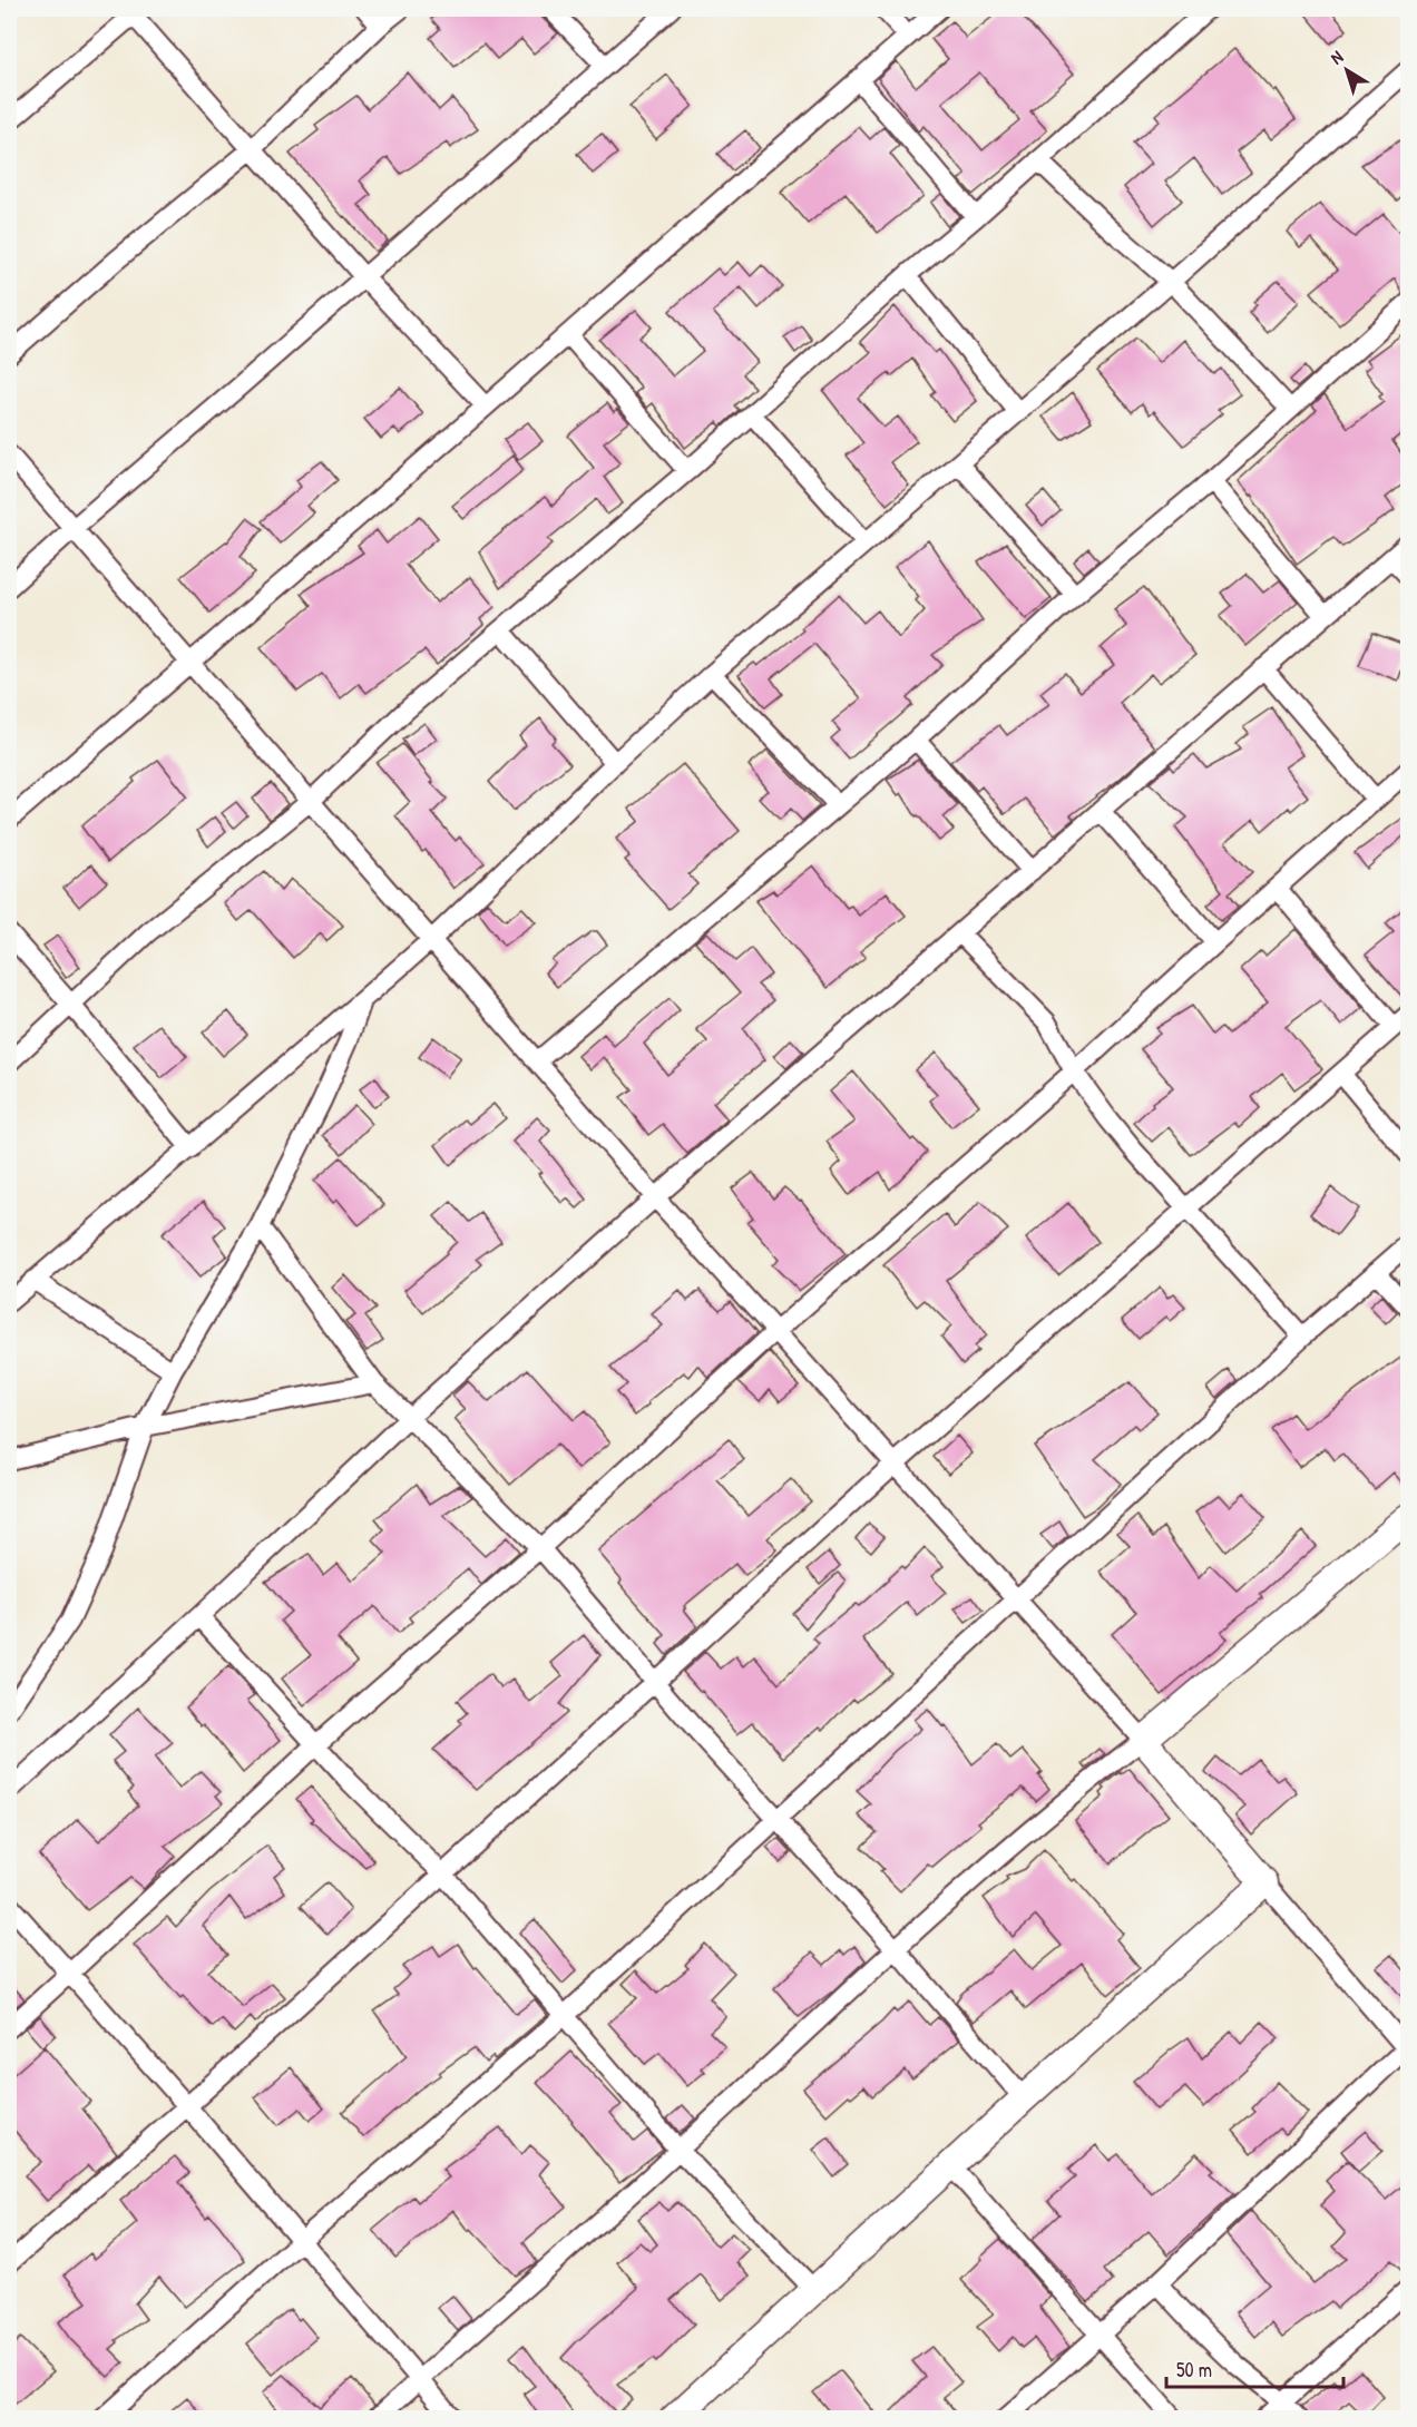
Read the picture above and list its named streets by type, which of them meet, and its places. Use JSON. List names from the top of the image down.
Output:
{
  "scale_bar": "50 m",
  "north": "top left"
}
